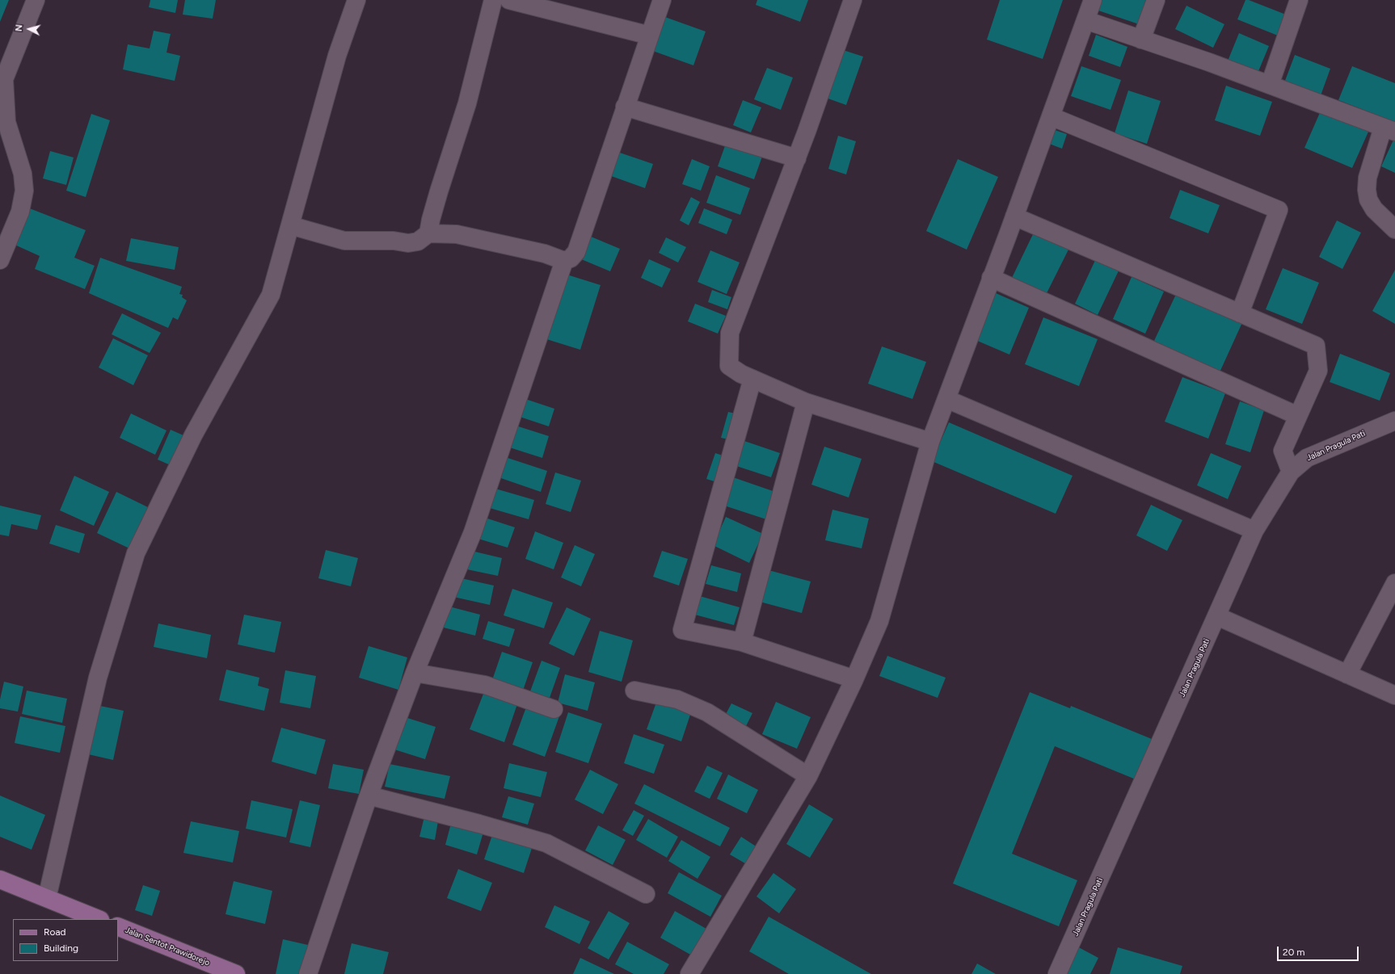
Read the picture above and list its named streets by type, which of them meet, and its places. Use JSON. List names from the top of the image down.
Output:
{
  "streets": {
    "main road": ["Jalan Sentot Prawidorejo"],
    "street": ["Jalan Pragula Pati"]
  },
  "legend": ["Road", "Building"],
  "scale_bar": "20 m",
  "north": "left"
}
